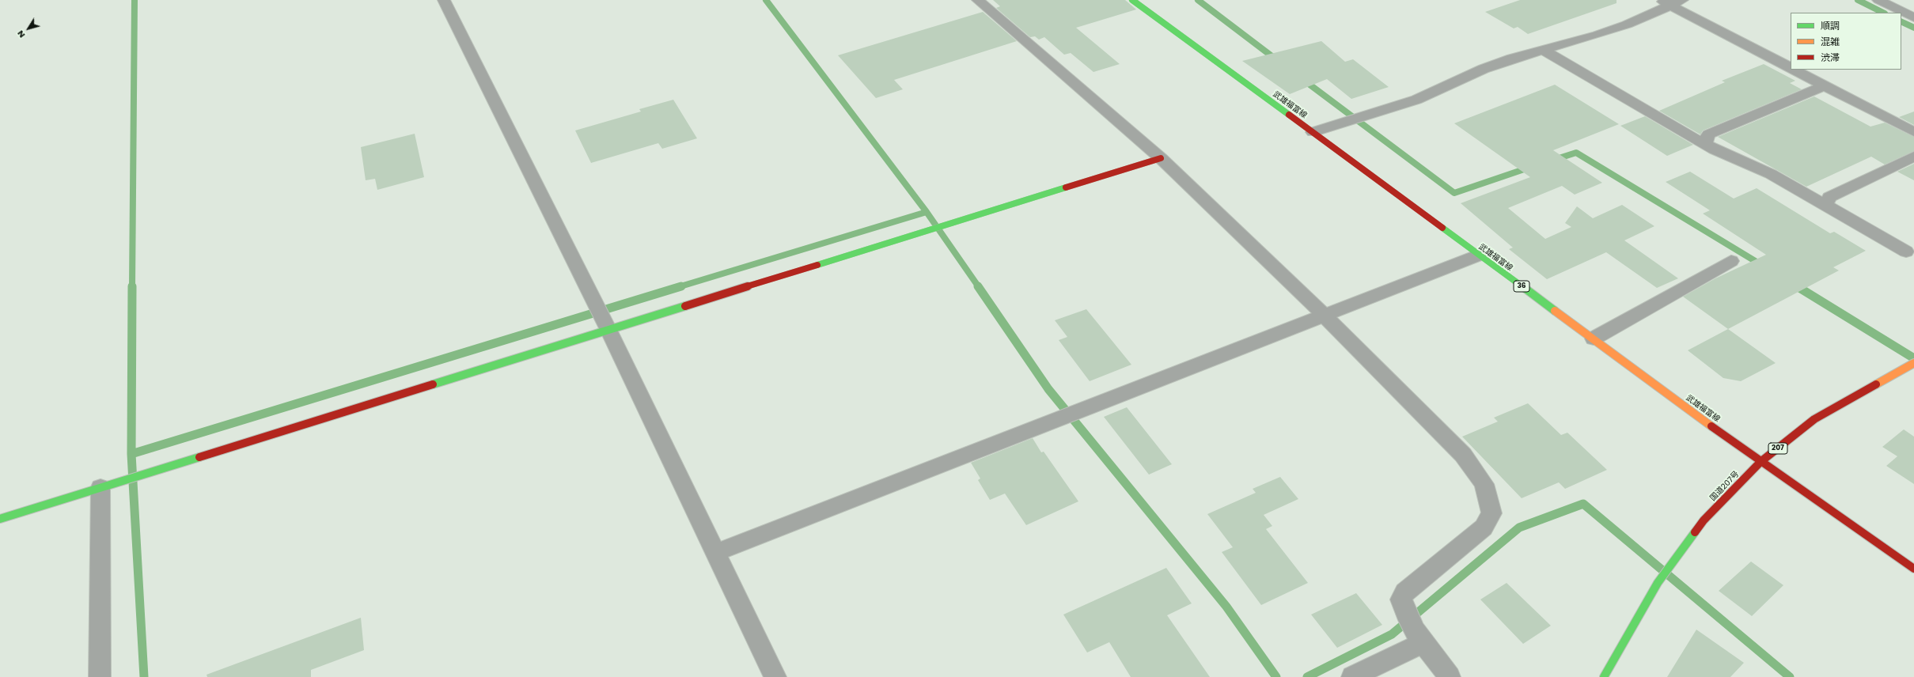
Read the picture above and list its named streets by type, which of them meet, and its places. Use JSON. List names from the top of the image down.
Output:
{
  "streets": {
    "main road": [
      "武雄福富線",
      "36",
      "207",
      "国道207号"
    ]
  },
  "crossings": [
    ["武雄福富線", "国道207号"]
  ],
  "legend": ["順調", "混雑", "渋滞"],
  "north": "bottom left"
}
